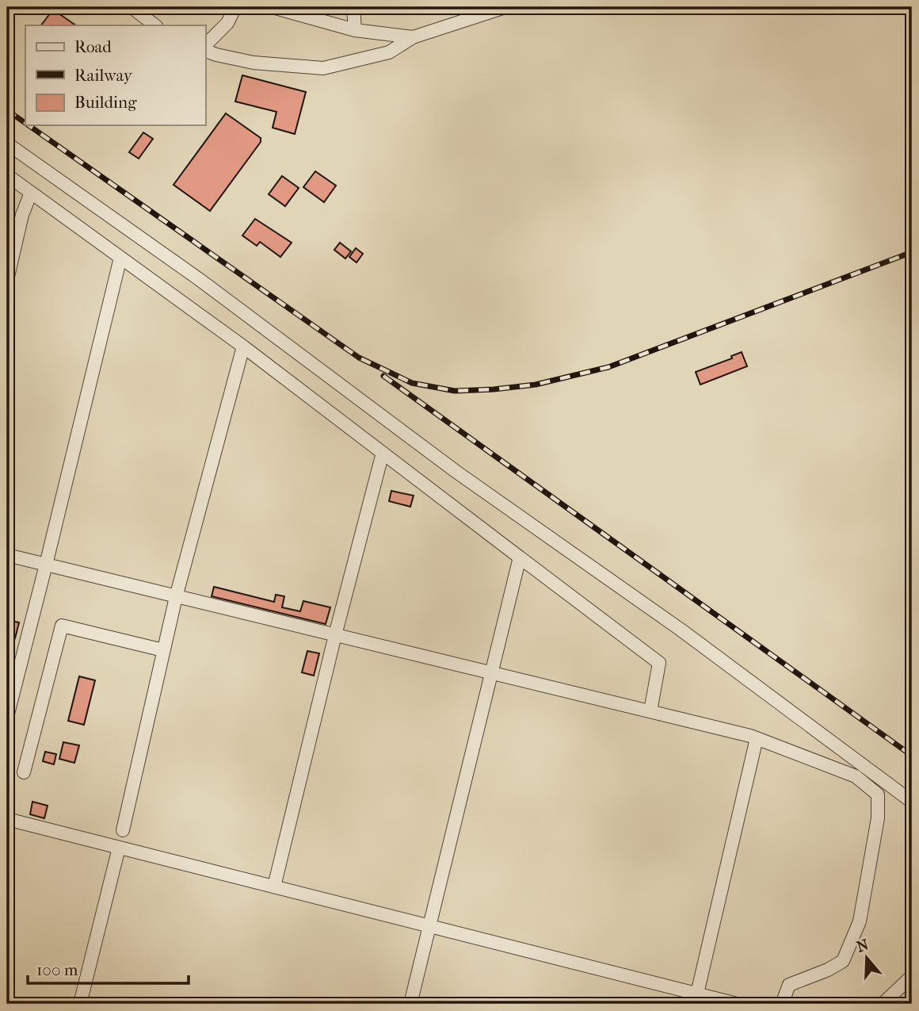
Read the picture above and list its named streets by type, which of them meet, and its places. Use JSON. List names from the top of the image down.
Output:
{
  "legend": ["Road", "Railway", "Building"],
  "scale_bar": "100 m",
  "north": "top"
}
